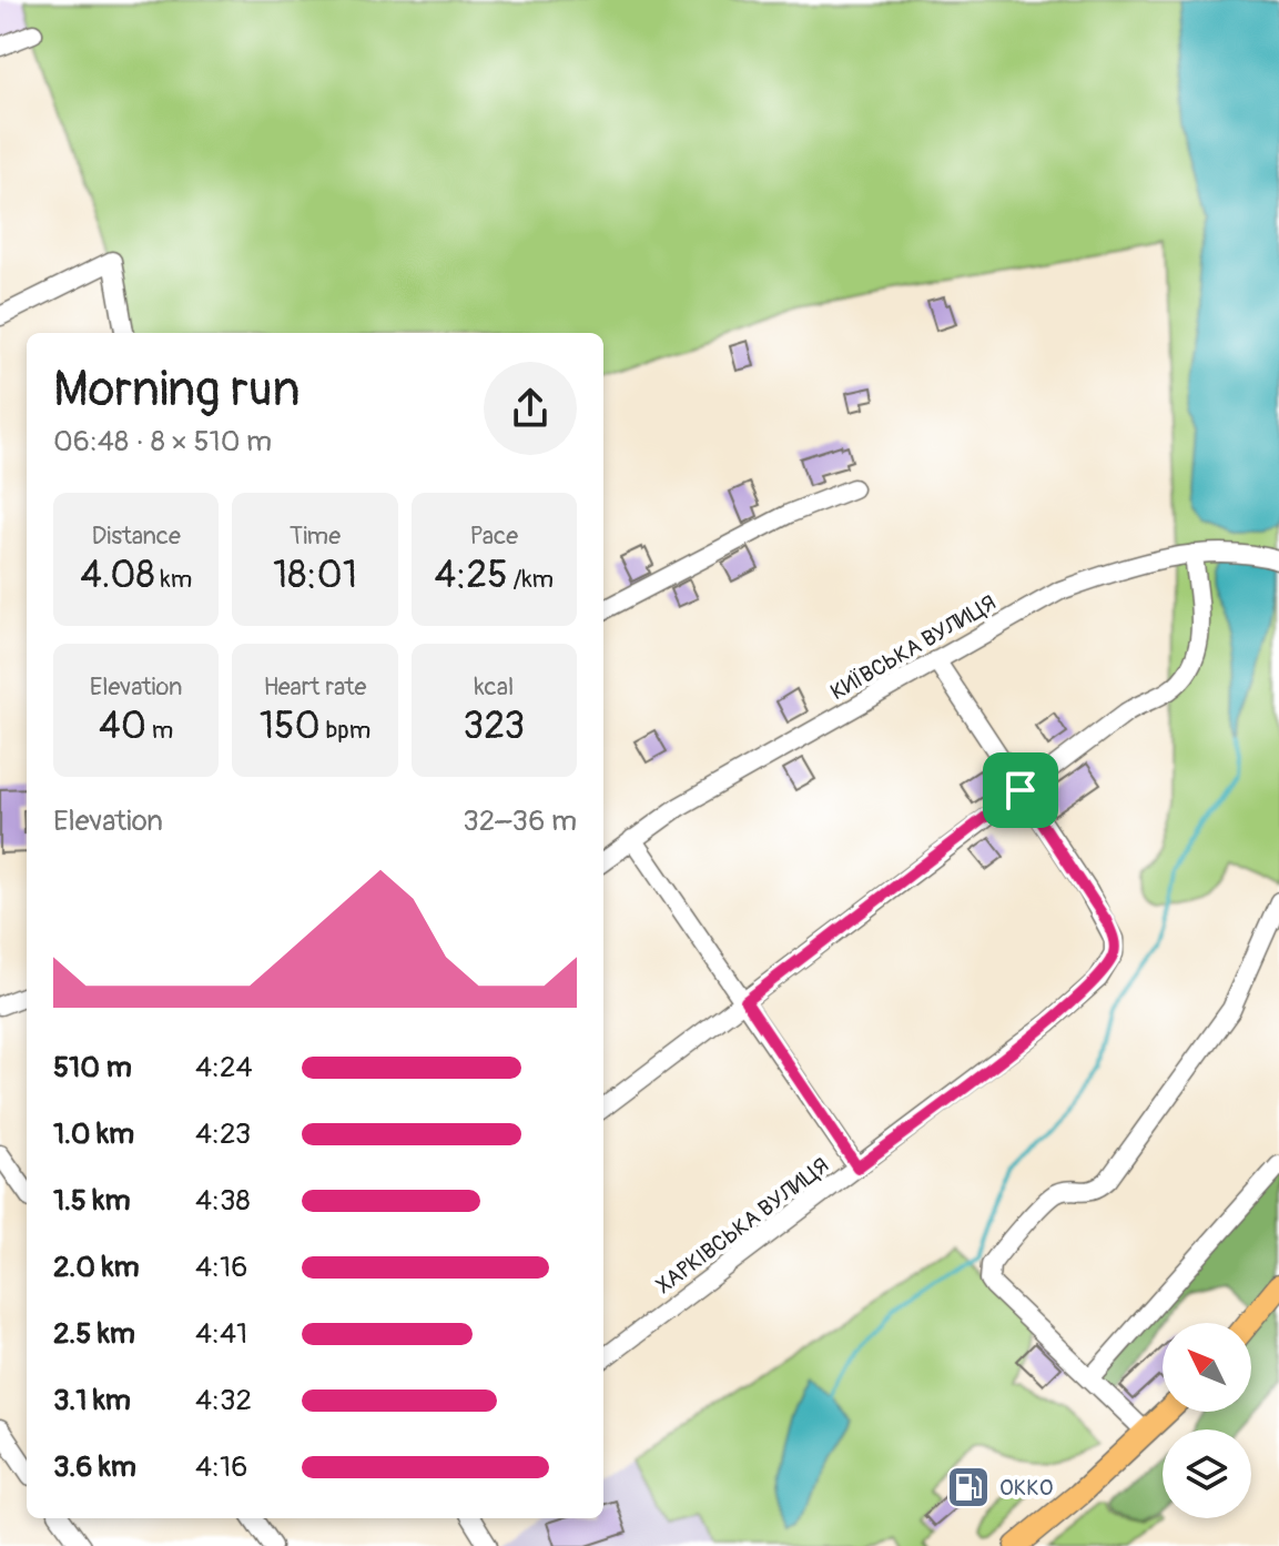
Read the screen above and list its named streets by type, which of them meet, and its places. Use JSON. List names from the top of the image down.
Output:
{
  "streets": {
    "street": ["КИЇВСЬКА ВУЛИЦЯ", "ХАРКІВСЬКА ВУЛИЦЯ"]
  },
  "places": {
    "fuel station": ["ОККО"]
  },
  "north": "top left",
  "page": {
    "heading": ["Morning run", "06:48 · 8 × 510 m"],
    "stats": [
      ["Distance", "4.08 km"],
      ["Time", "18:01"],
      ["Pace", "4:25 /km"],
      ["Elevation", "40 m"],
      ["Heart rate", "150 bpm"],
      ["kcal", "323"]
    ],
    "chart": ["Elevation", "32–36 m"],
    "list": [
      {
        "name": "510 m",
        "note": "4:24"
      },
      {
        "name": "1.0 km",
        "note": "4:23"
      },
      {
        "name": "1.5 km",
        "note": "4:38"
      },
      {
        "name": "2.0 km",
        "note": "4:16"
      },
      {
        "name": "2.5 km",
        "note": "4:41"
      },
      {
        "name": "3.1 km",
        "note": "4:32"
      },
      {
        "name": "3.6 km",
        "note": "4:16"
      }
    ]
  }
}
